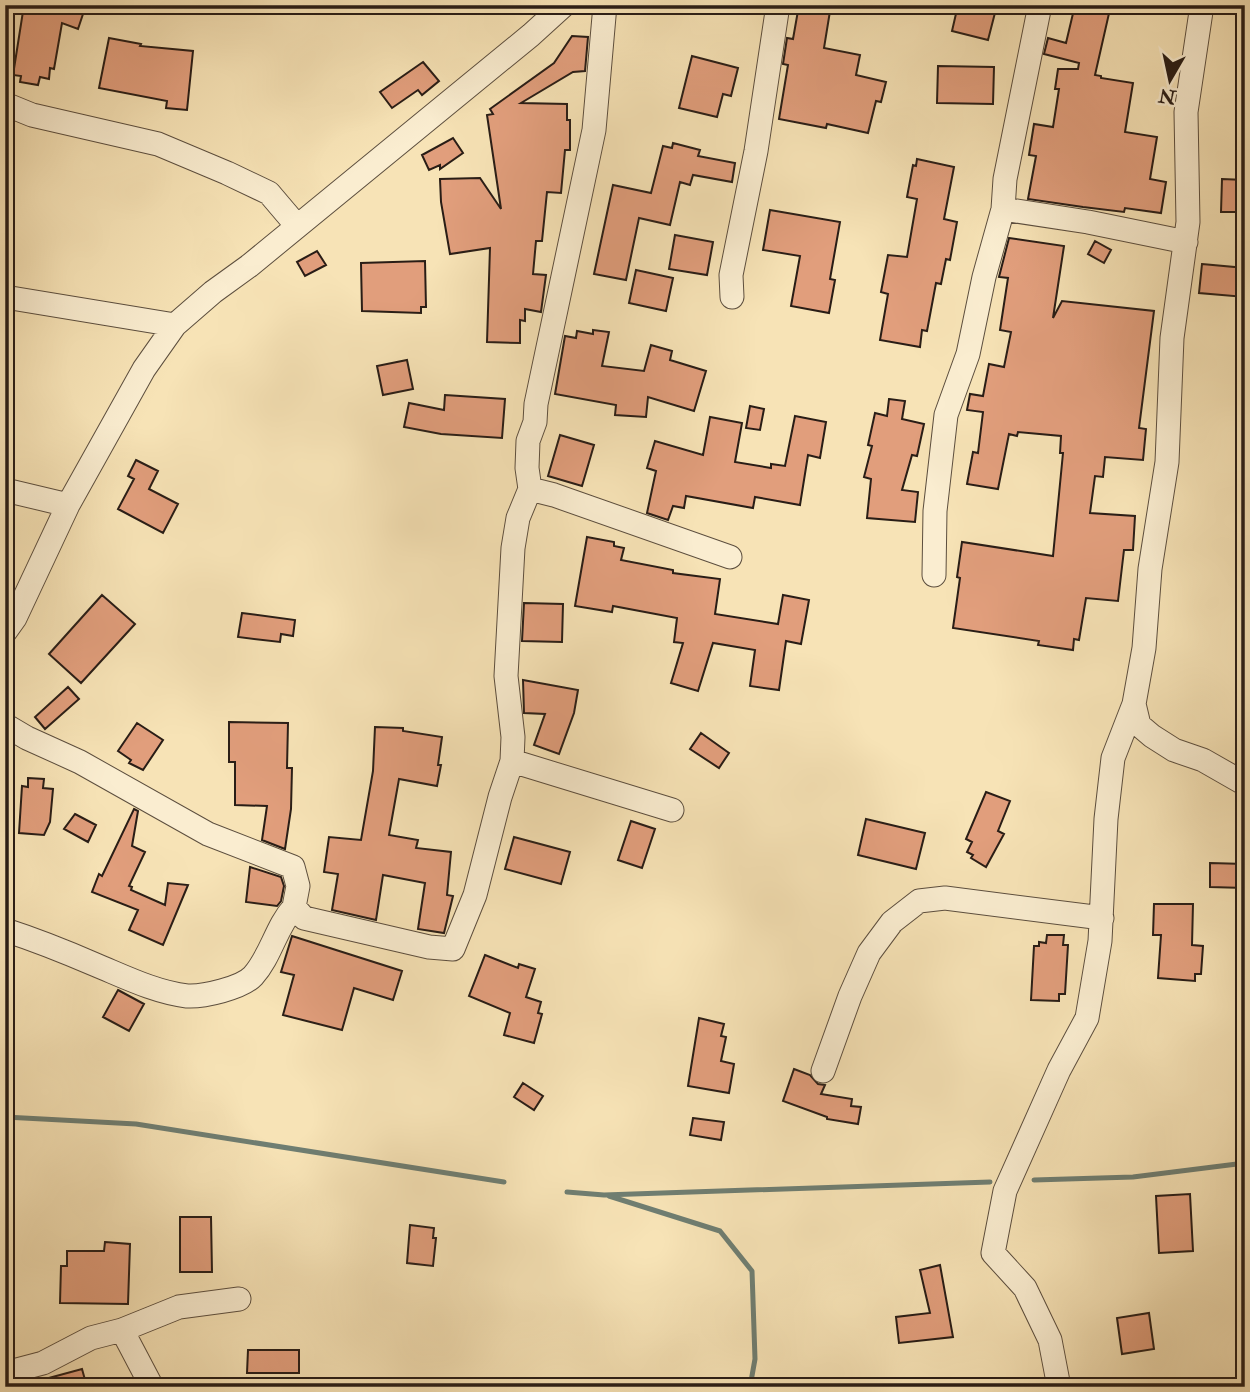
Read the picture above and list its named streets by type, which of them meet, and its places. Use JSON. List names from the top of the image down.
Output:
{
  "north": "bottom"
}
